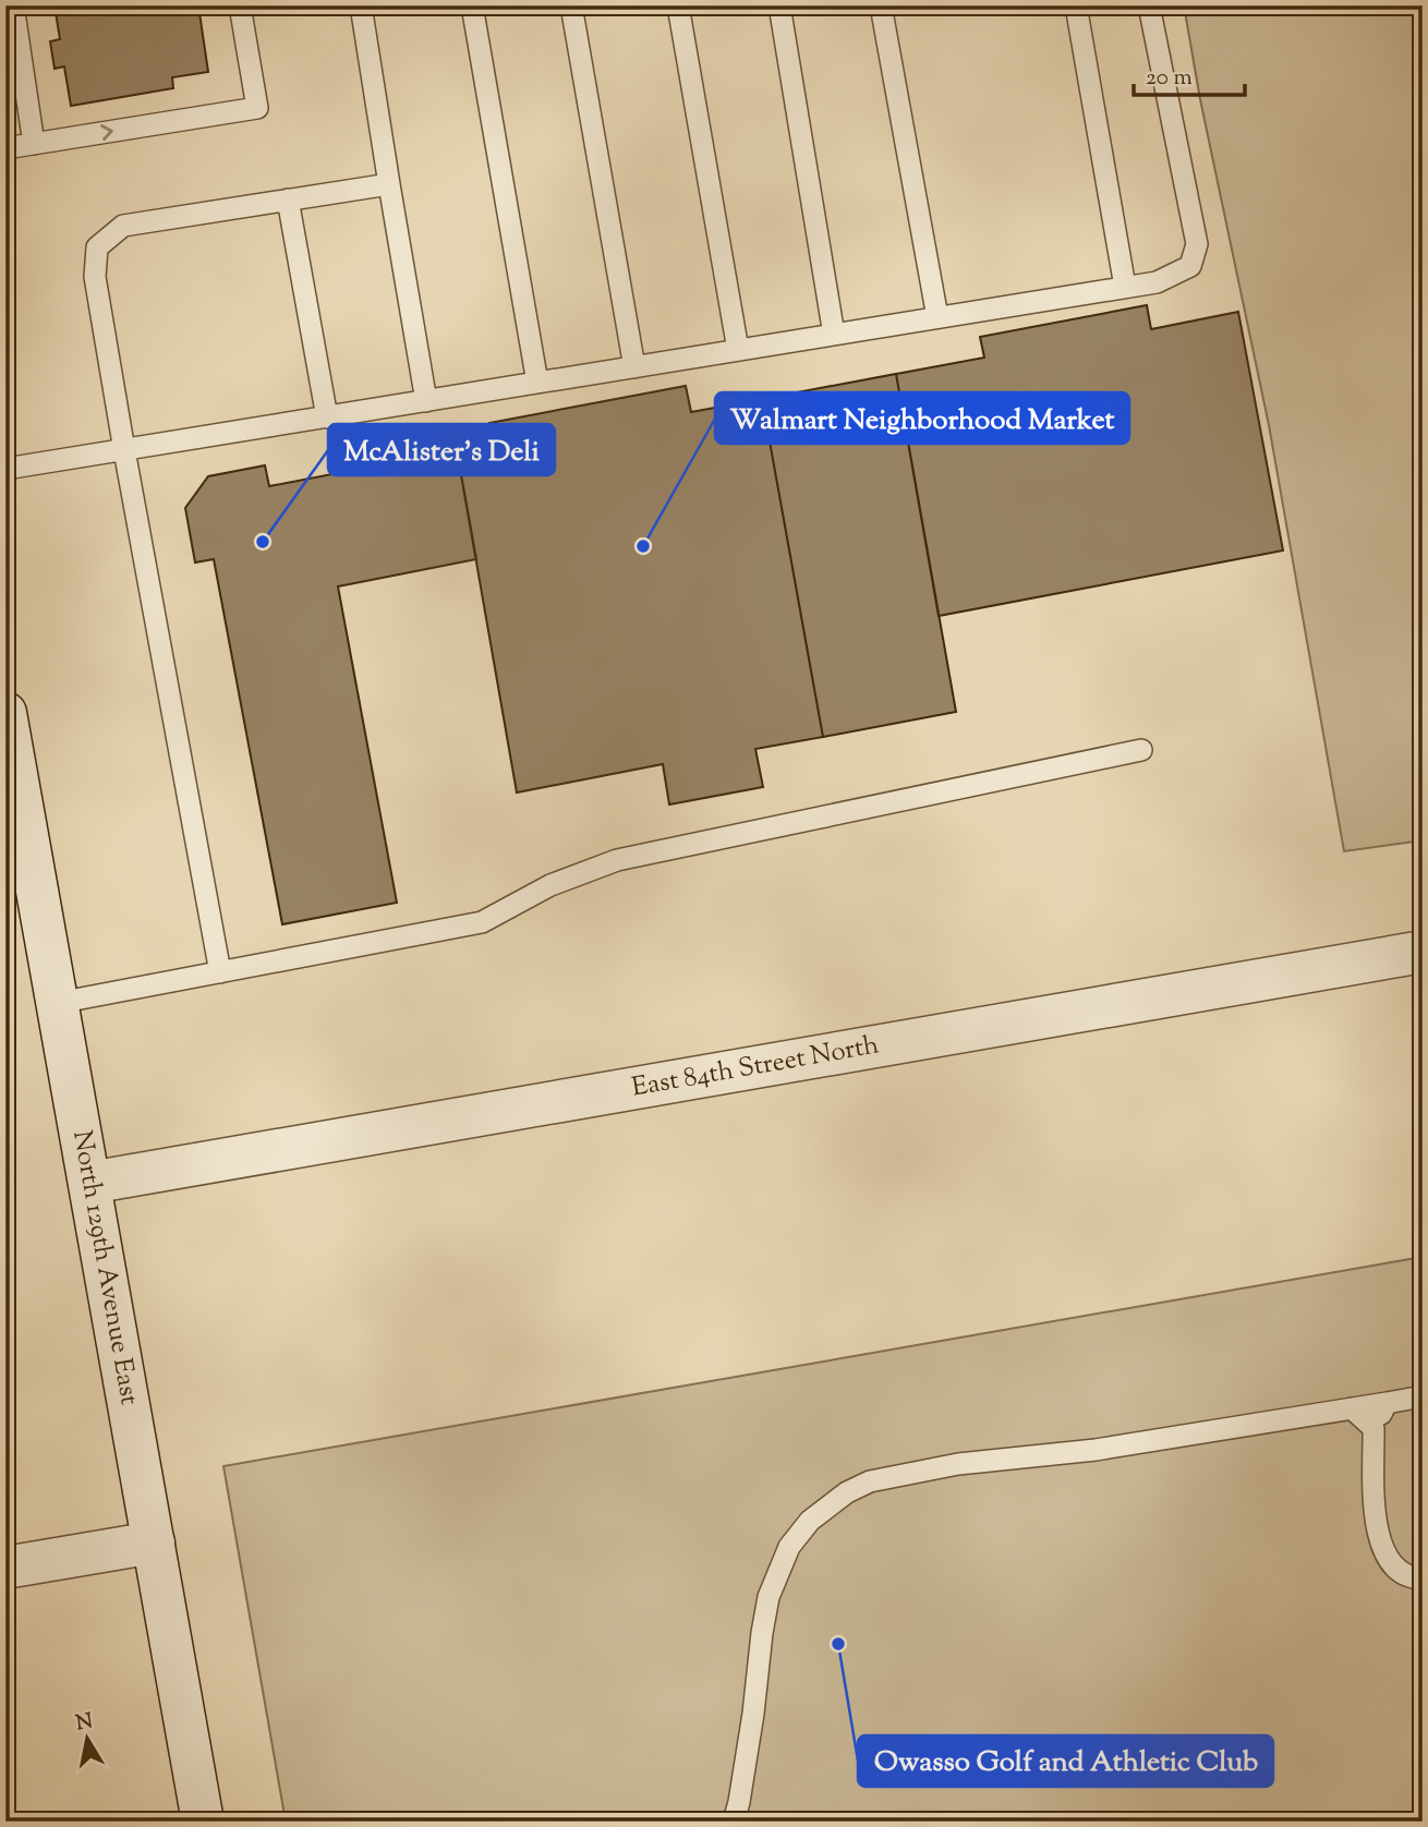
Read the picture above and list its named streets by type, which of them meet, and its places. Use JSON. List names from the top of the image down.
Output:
{
  "streets": {
    "street": ["East 84th Street North", "North 129th Avenue East"]
  },
  "crossings": [
    ["East 84th Street North", "North 129th Avenue East"]
  ],
  "places": ["McAlister's Deli", "Walmart Neighborhood Market", "Owasso Golf and Athletic Club"],
  "scale_bar": "20 m",
  "north": "top"
}
